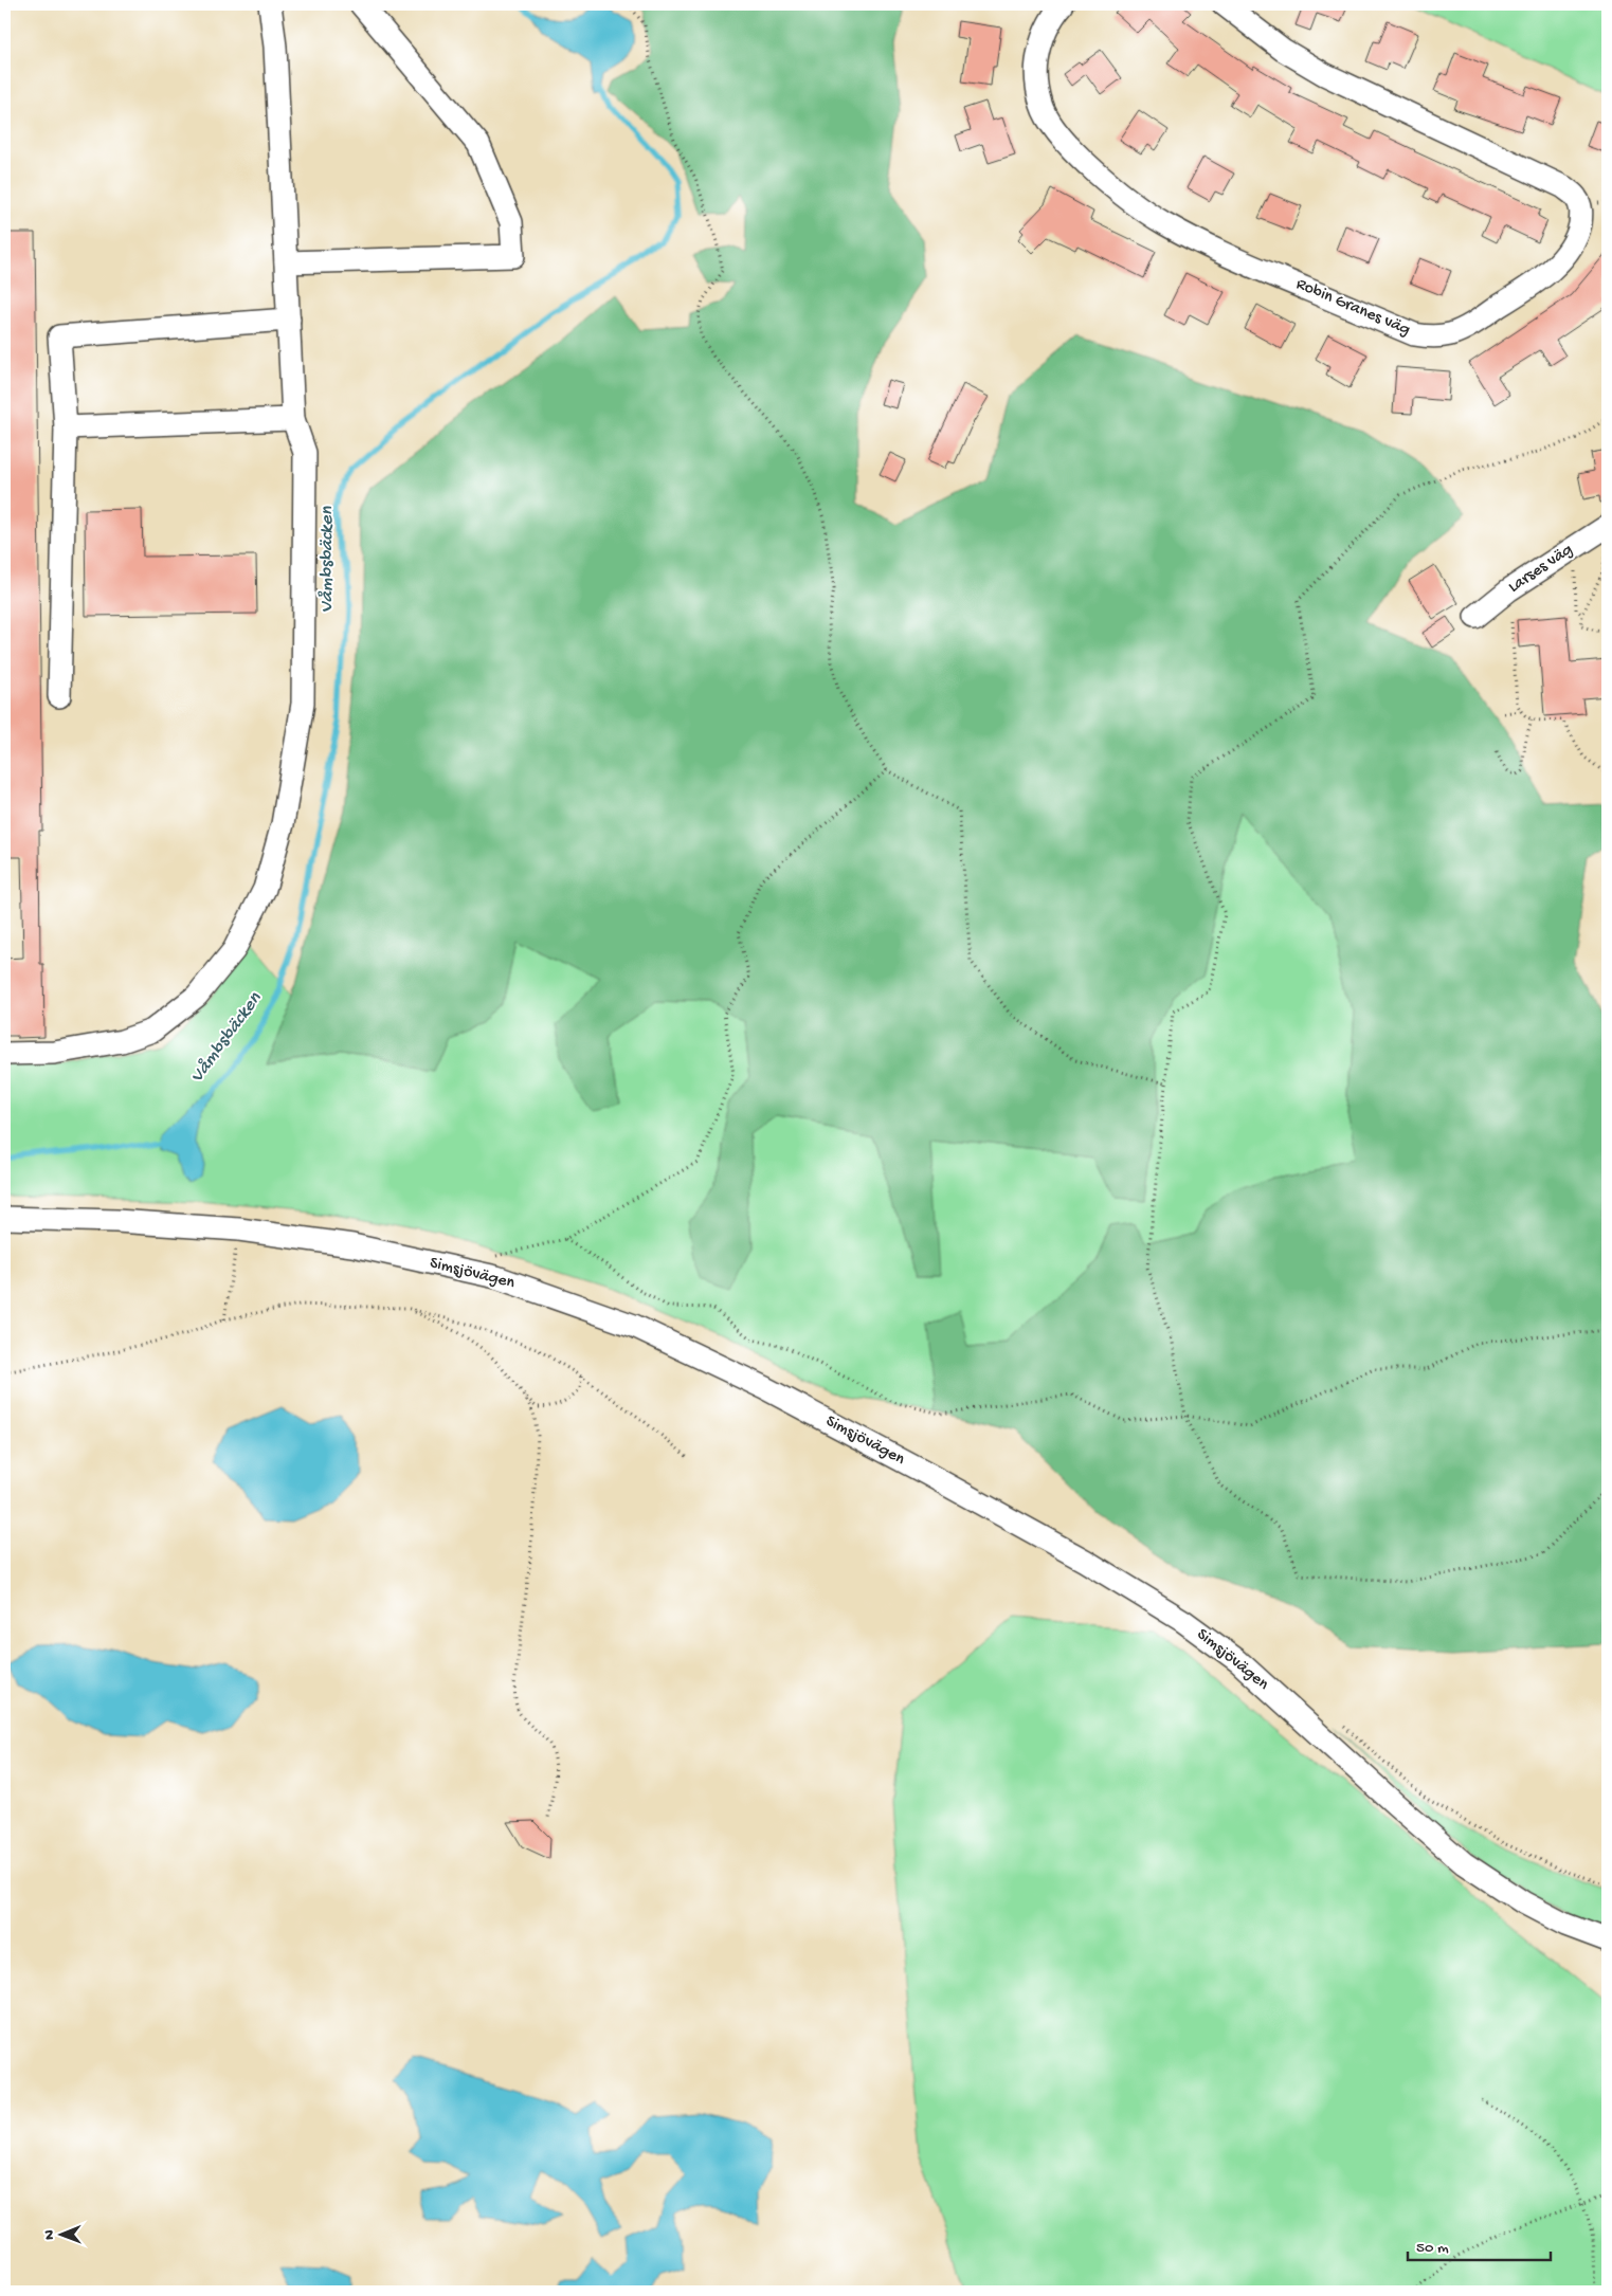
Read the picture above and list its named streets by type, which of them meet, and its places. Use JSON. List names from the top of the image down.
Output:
{
  "streets": {
    "street": ["Robin Granes väg", "Larses väg", "Simsjövägen"]
  },
  "water": ["Våmbsbäcken"],
  "scale_bar": "50 m",
  "north": "left"
}
